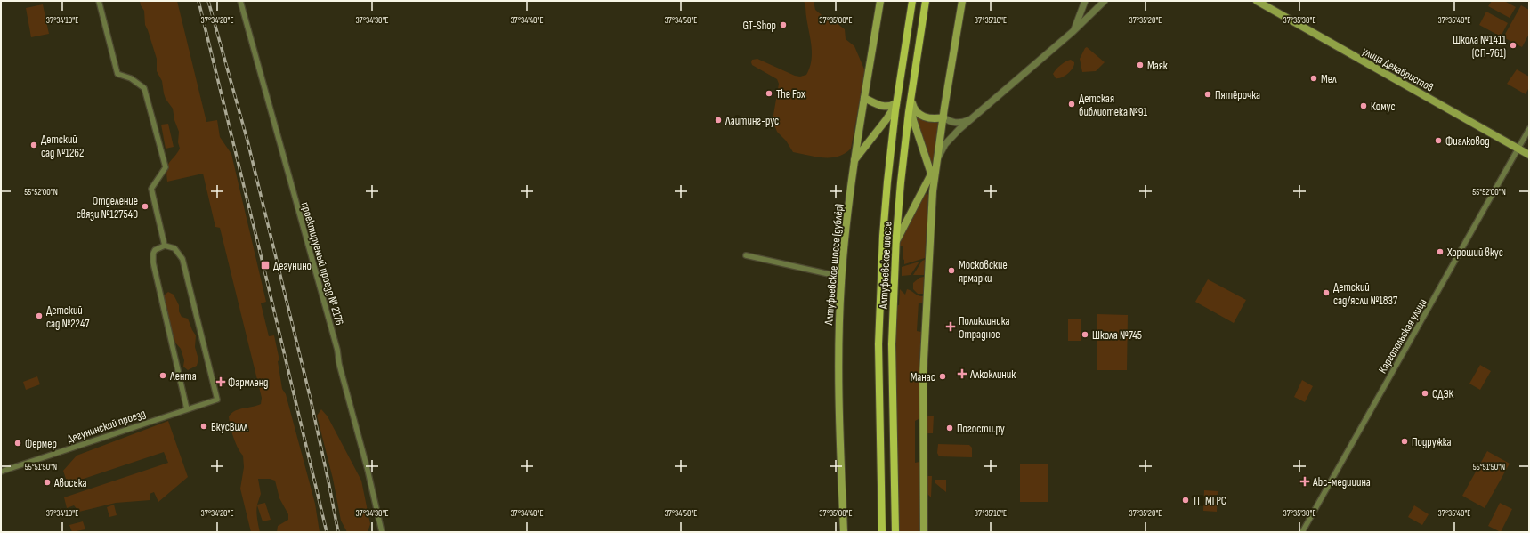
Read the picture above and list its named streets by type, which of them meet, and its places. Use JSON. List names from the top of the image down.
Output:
{
  "streets": {
    "main road": ["улица Декабристов", "Алтуфьевское шоссе (дублёр)", "Алтуфьевское шоссе"],
    "street": ["проектируемый проезд № 2176", "Каргопольская улица", "Дегунинский проезд"]
  },
  "crossings": [
    ["улица Декабристов", "Каргопольская улица"]
  ],
  "places": {
    "other": [
      "GT-Shop",
      "Школа №1411 (СП-761)",
      "Маяк",
      "Мел",
      "The Fox",
      "Пятёрочка",
      "Детская библиотека №91",
      "Комус",
      "Лайтинг-рус",
      "Фиалковод",
      "Детский сад №1262",
      "Отделение связи №127540",
      "Хороший вкус",
      "Московские ярмарки",
      "Детский сад/ясли №1837",
      "Детский сад №2247",
      "Школа №745",
      "Лента",
      "Манас",
      "СДЭК",
      "ВкусВилл",
      "Погости.ру",
      "Подружка",
      "Фермер",
      "Авоська",
      "ТП МГРС"
    ],
    "transit": ["Дегунино"],
    "health": [
      "Поликлиника Отрадное",
      "Алкоклиник",
      "Фармленд",
      "Abc-медицина"
    ]
  },
  "coordinates": [
    "37°34'10\"E",
    "37°34'20\"E",
    "37°34'30\"E",
    "37°34'40\"E",
    "37°34'50\"E",
    "37°35'00\"E",
    "37°35'10\"E",
    "37°35'20\"E",
    "37°35'30\"E",
    "37°35'40\"E",
    "55°52'00\"N",
    "55°51'50\"N"
  ]
}
